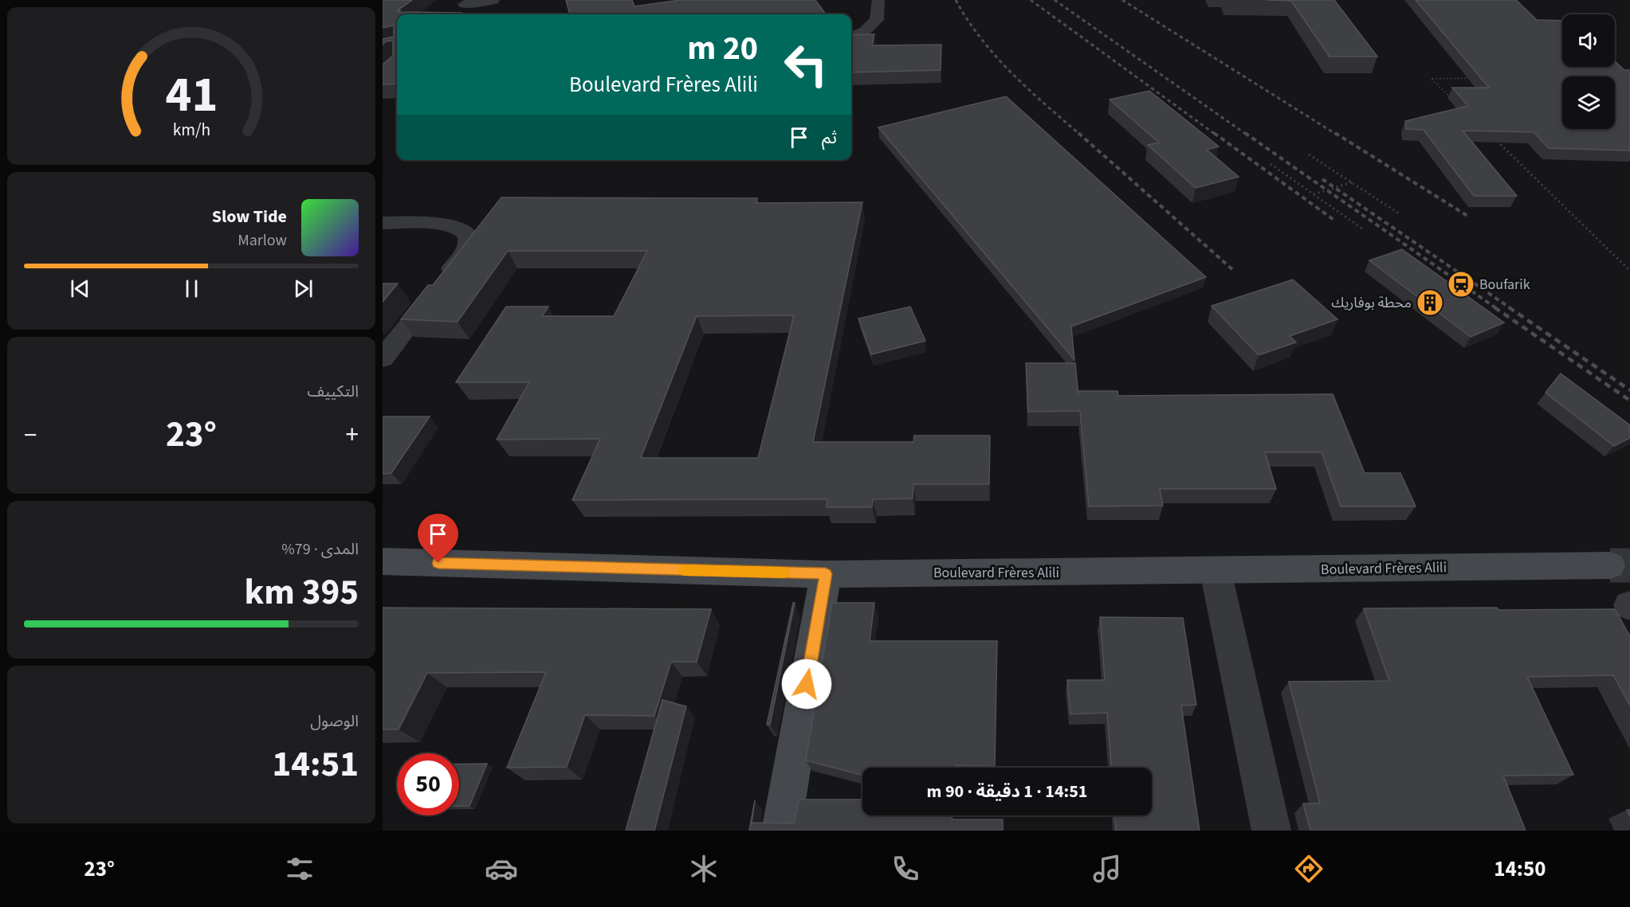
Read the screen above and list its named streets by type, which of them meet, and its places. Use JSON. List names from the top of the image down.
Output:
{
  "streets": {
    "main road": ["Boulevard Frères Alili"]
  },
  "places": {
    "station": ["Boufarik"],
    "building": ["محطة بوفاريك"]
  },
  "page": {
    "turn": ["20 m", "Boulevard Frères Alili"],
    "then": "ثم",
    "song": ["Slow Tide", "Marlow"],
    "tile": [
      "التكييف",
      ["المدى · 79%", "395 km"],
      ["الوصول", "14:51"]
    ],
    "heat": ["−", "23°", "+"],
    "limit": "50",
    "trip": "14:51 · 1 دقيقة · 90 m",
    "tabs": ["14:50", "23°"],
    "gauge": ["41", "km/h"]
  }
}
